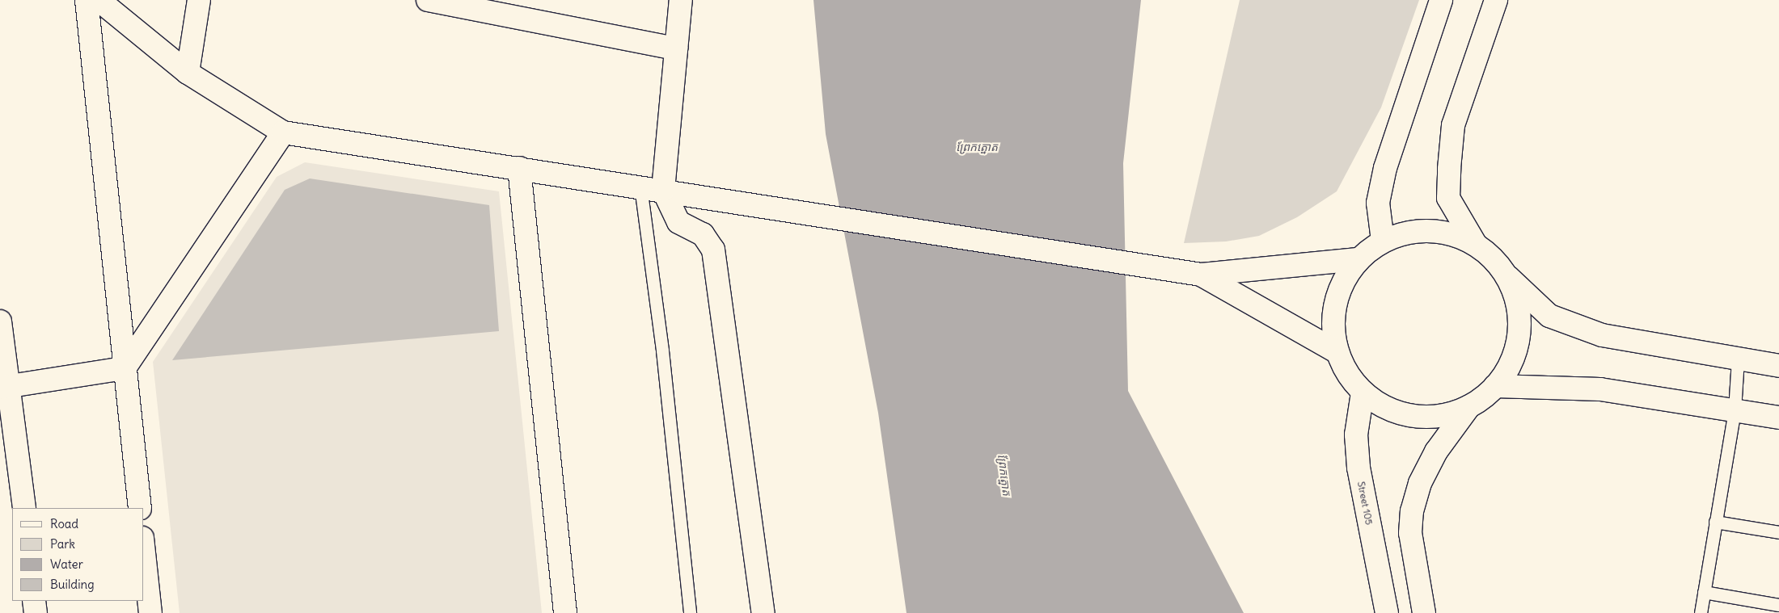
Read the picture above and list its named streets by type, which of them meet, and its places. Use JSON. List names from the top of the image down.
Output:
{
  "streets": {
    "street": ["Street 105"]
  },
  "water": ["ព្រែកត្នោត"],
  "legend": [
    "Road",
    "Park",
    "Water",
    "Building"
  ]
}
